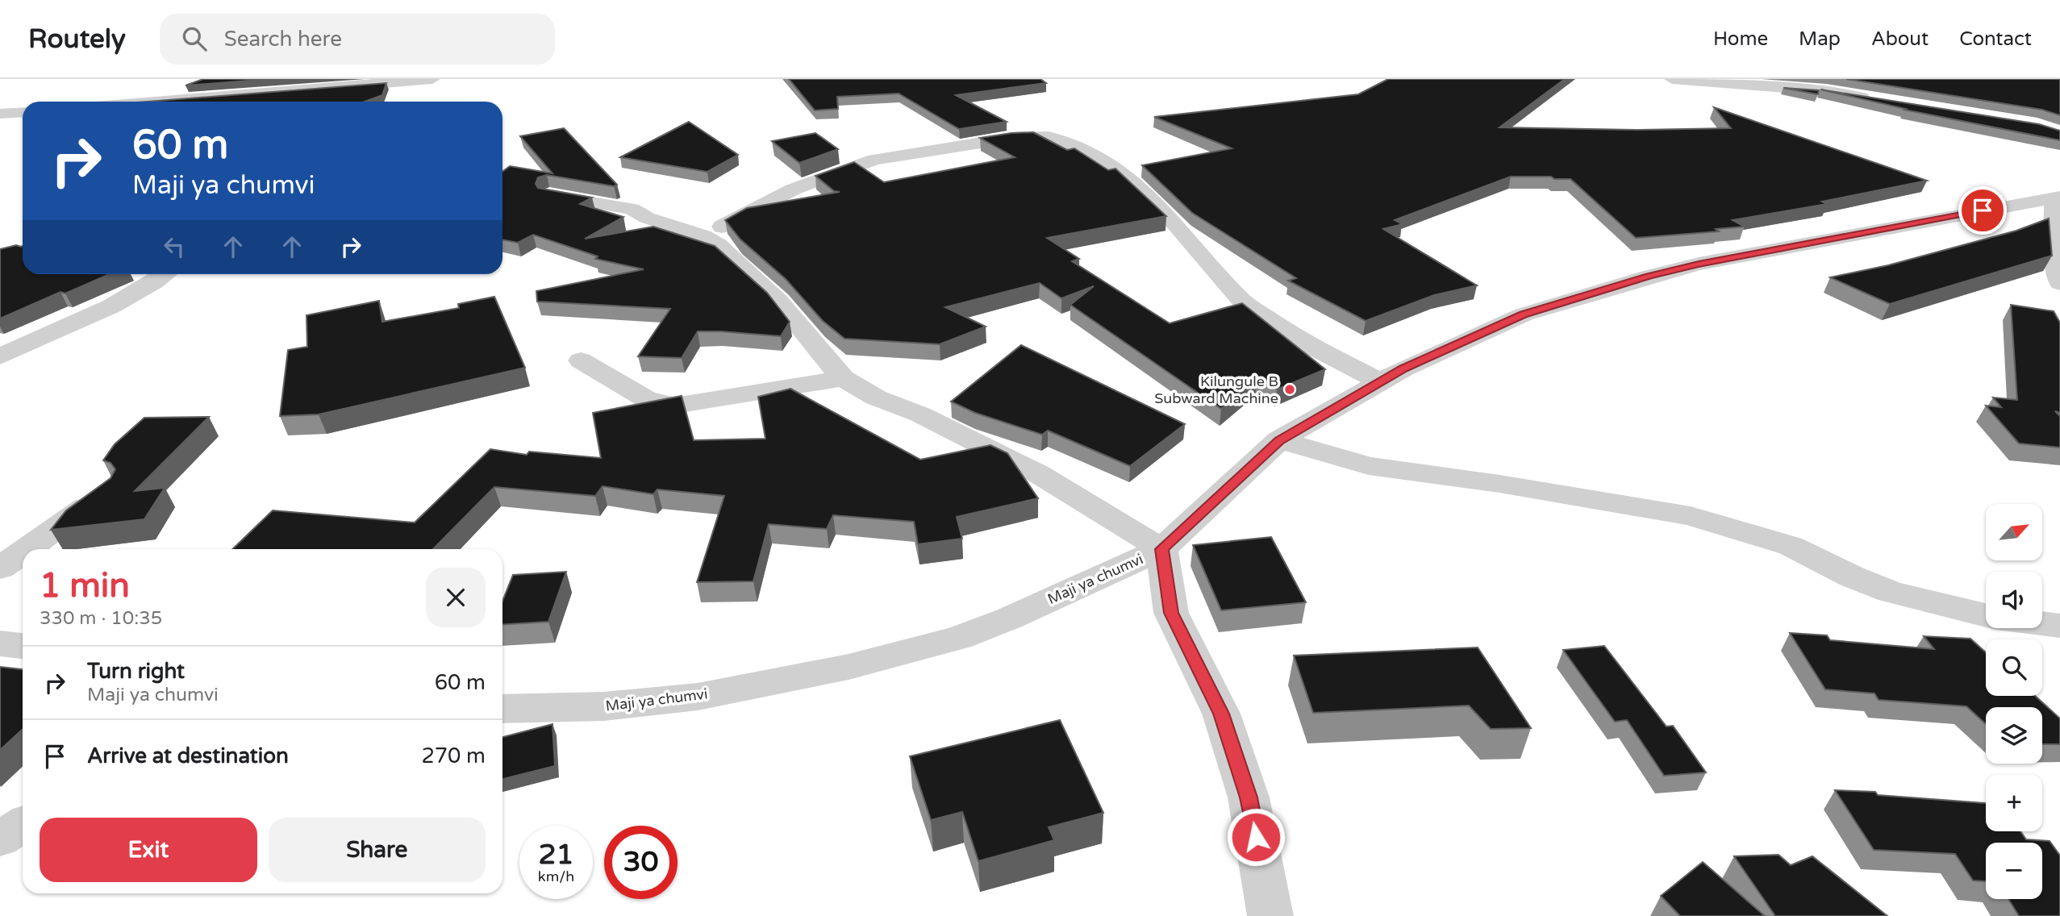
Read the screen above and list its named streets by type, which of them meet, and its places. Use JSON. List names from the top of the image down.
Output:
{
  "streets": {
    "street": ["Maji ya chumvi"]
  },
  "places": ["Kilungule B Subward Machine"],
  "north": "top right",
  "page": {
    "header": "Routely",
    "search": "Search here",
    "nav": [
      "Home",
      "Map",
      "About",
      "Contact"
    ],
    "turn": ["60 m", "Maji ya chumvi"],
    "map_buttons": ["+", "−"],
    "heading": ["1 min", "330 m · 10:35"],
    "list": [
      {
        "name": "Turn right",
        "note": "Maji ya chumvi",
        "value": "60 m"
      },
      {
        "name": "Arrive at destination",
        "value": "270 m"
      }
    ],
    "buttons": ["Exit", "Share"],
    "speed": "21 km/h",
    "limit": "30"
  }
}
